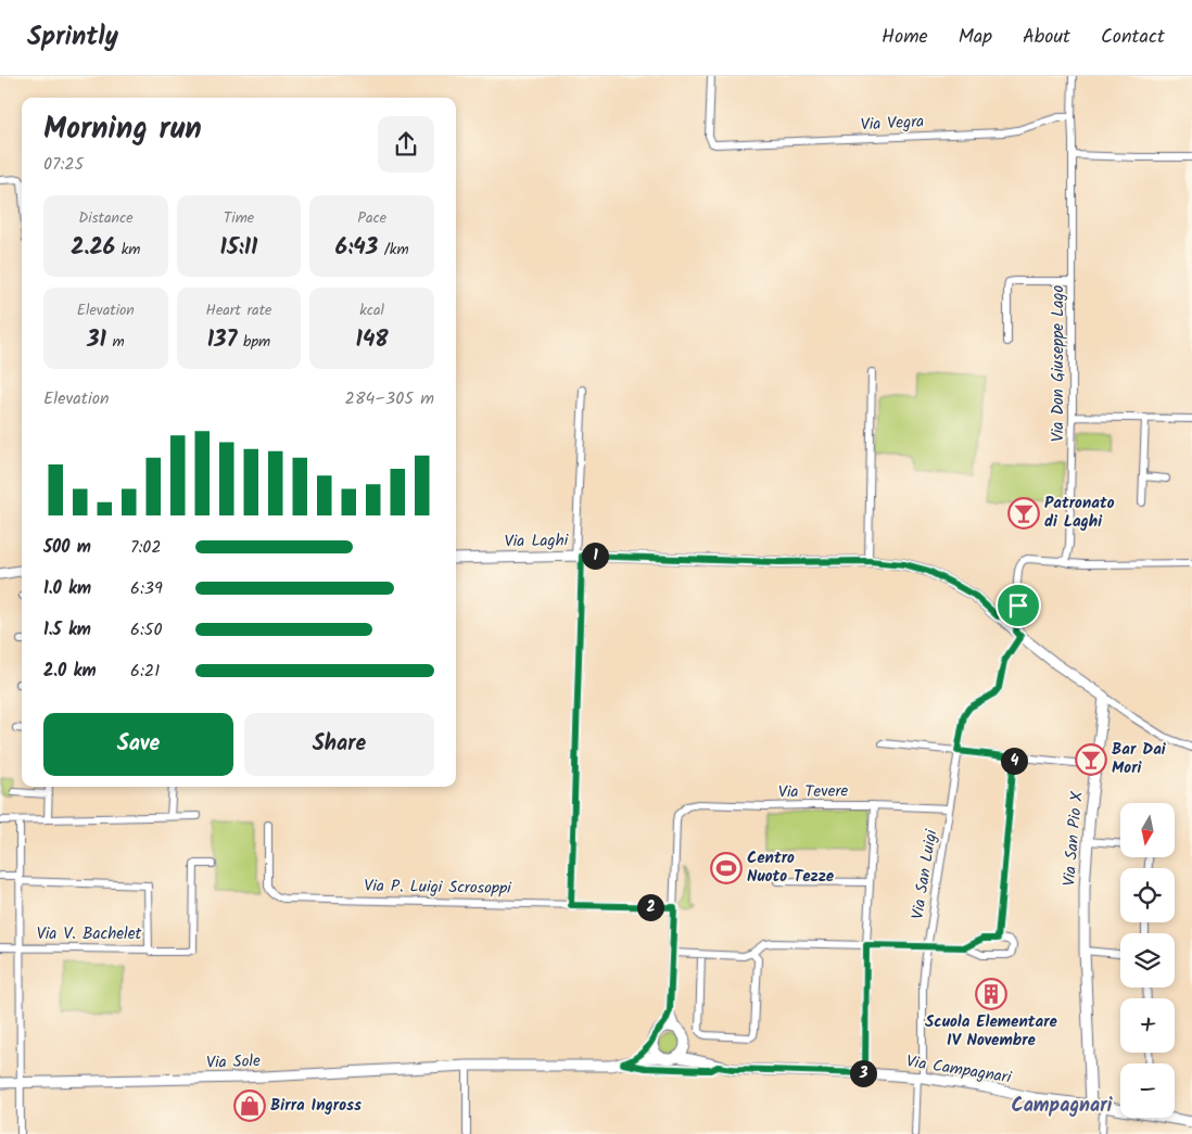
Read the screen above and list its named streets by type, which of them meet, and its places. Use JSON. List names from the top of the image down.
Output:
{
  "streets": {
    "main road": [
      "Via Laghi",
      "Via San Pio X",
      "Via Sole",
      "Via Campagnari"
    ],
    "street": [
      "Via Vegra",
      "Via Don Giuseppe Lago",
      "Via Tevere",
      "Via San Luigi",
      "Via P. Luigi Scrosoppi",
      "Via V. Bachelet"
    ]
  },
  "crossings": [
    ["Via Vegra", "Via Don Giuseppe Lago"],
    ["Via Laghi", "Via San Luigi"],
    ["Via Tevere", "Via San Luigi"],
    ["Via Tevere", "Via P. Luigi Scrosoppi"],
    ["Via San Pio X", "Via Campagnari"],
    ["Via San Luigi", "Via Campagnari"],
    ["Via Sole", "Via Campagnari"]
  ],
  "districts": ["Campagnari"],
  "places": {
    "bar": ["Patronato di Laghi", "Bar Dai Mori"],
    "sports": ["Centro Nuoto Tezze"],
    "building": ["Scuola Elementare IV Novembre"],
    "shop": ["Birra Ingross"]
  },
  "north": "bottom",
  "page": {
    "header": "Sprintly",
    "nav": [
      "Home",
      "Map",
      "About",
      "Contact"
    ],
    "heading": ["Morning run", "07:25"],
    "stats": [
      ["Distance", "2.26 km"],
      ["Time", "15:11"],
      ["Pace", "6:43 /km"],
      ["Elevation", "31 m"],
      ["Heart rate", "137 bpm"],
      ["kcal", "148"]
    ],
    "chart": ["Elevation", "284–305 m"],
    "list": [
      {
        "name": "500 m",
        "note": "7:02"
      },
      {
        "name": "1.0 km",
        "note": "6:39"
      },
      {
        "name": "1.5 km",
        "note": "6:50"
      },
      {
        "name": "2.0 km",
        "note": "6:21"
      }
    ],
    "pins": [
      "1",
      "4",
      "2",
      "3"
    ],
    "buttons": ["Save", "Share"],
    "map_buttons": ["+", "−"]
  }
}
